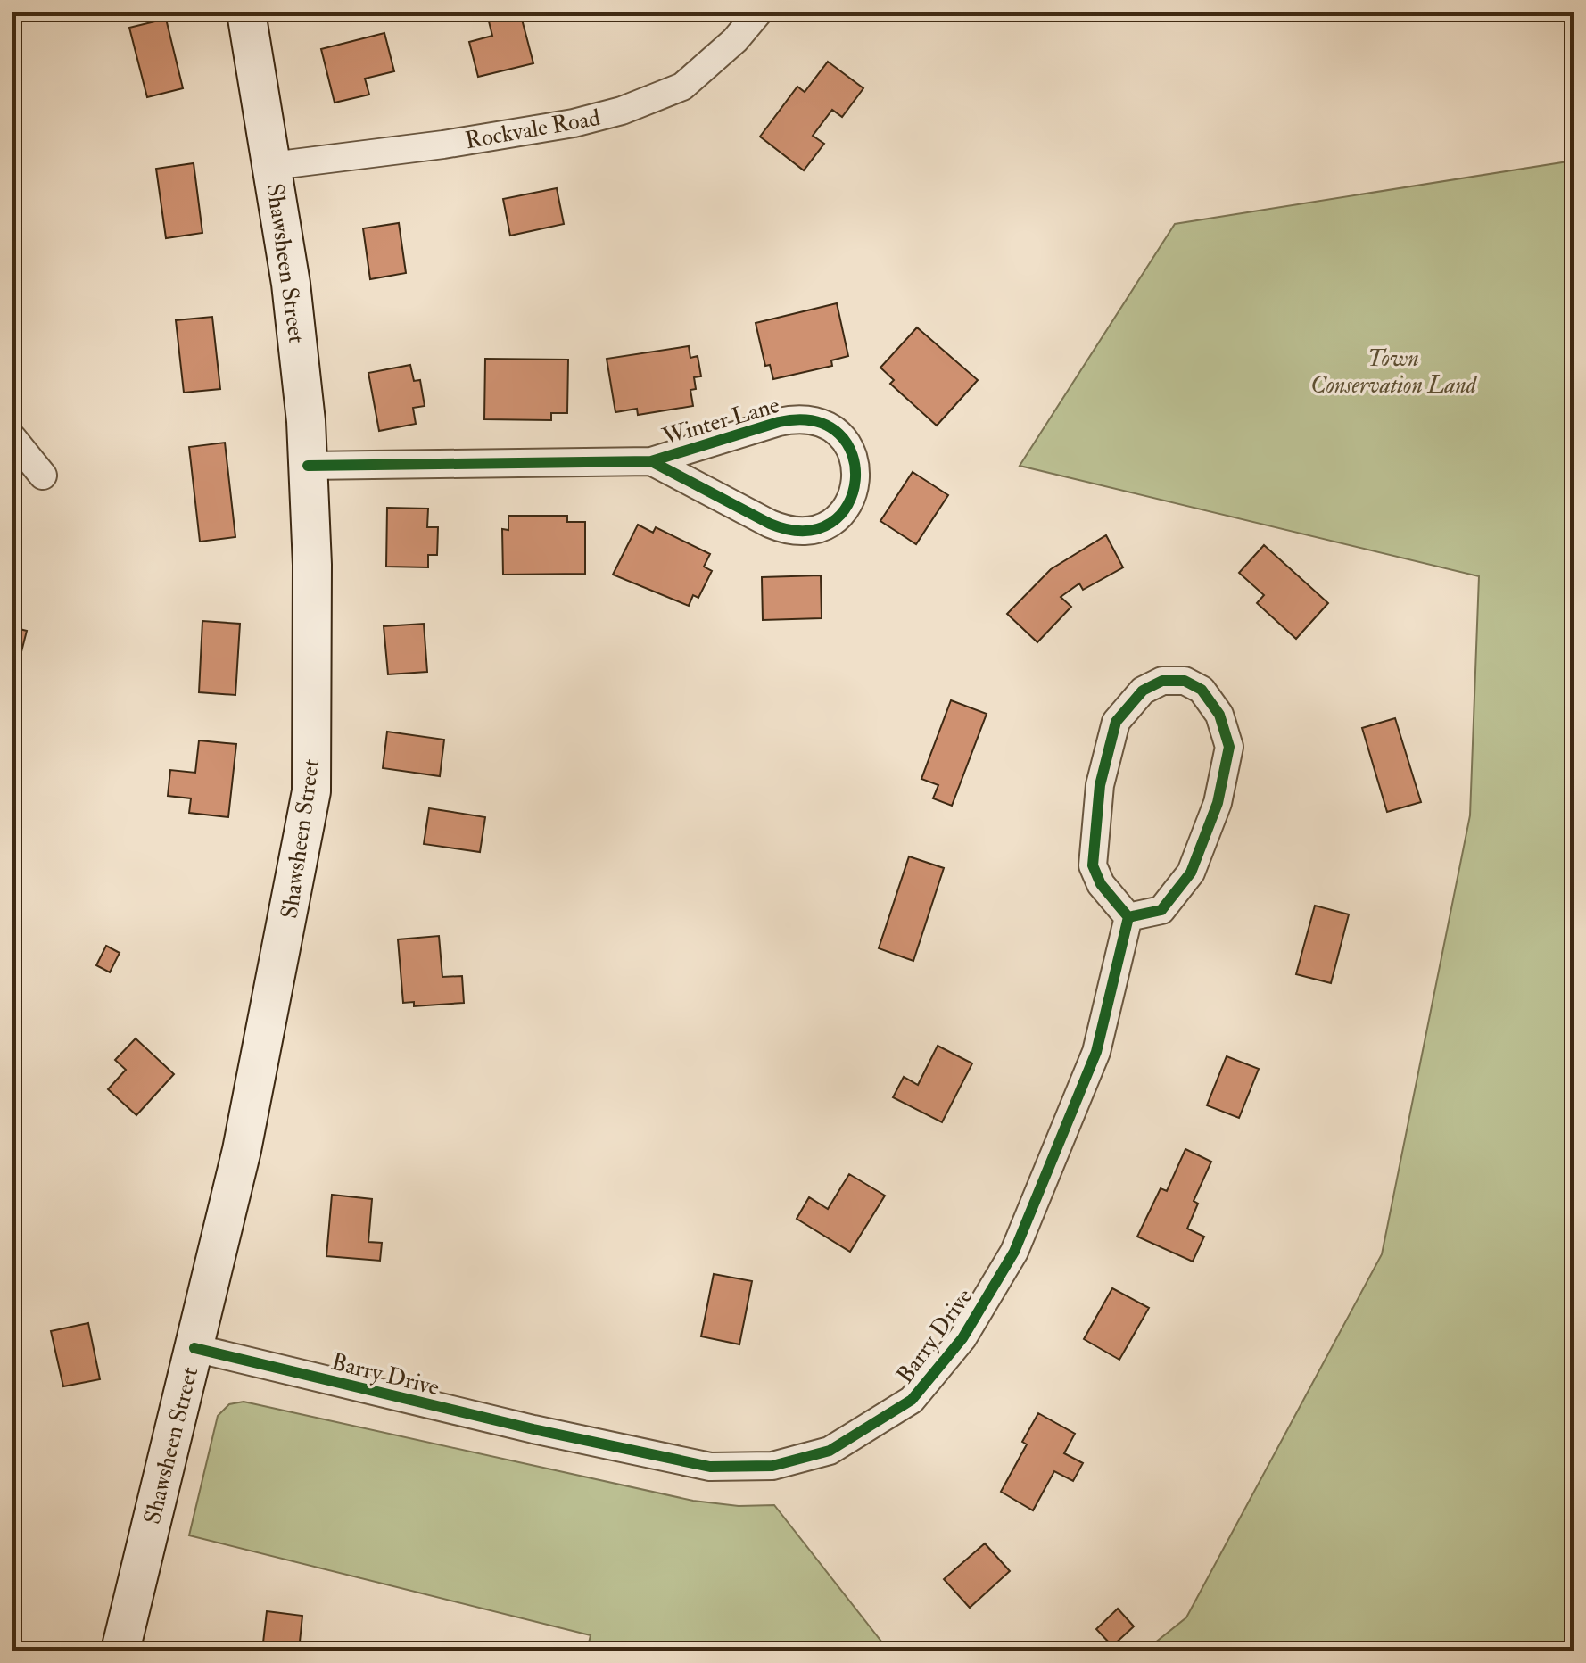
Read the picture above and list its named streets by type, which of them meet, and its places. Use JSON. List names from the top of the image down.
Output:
{
  "streets": {
    "main road": ["Shawsheen Street"],
    "street": ["Rockvale Road", "Winter Lane", "Barry Drive"]
  },
  "crossings": [
    ["Rockvale Road", "Shawsheen Street"],
    ["Shawsheen Street", "Winter Lane"],
    ["Shawsheen Street", "Barry Drive"]
  ],
  "parks": ["Town Conservation Land"]
}
